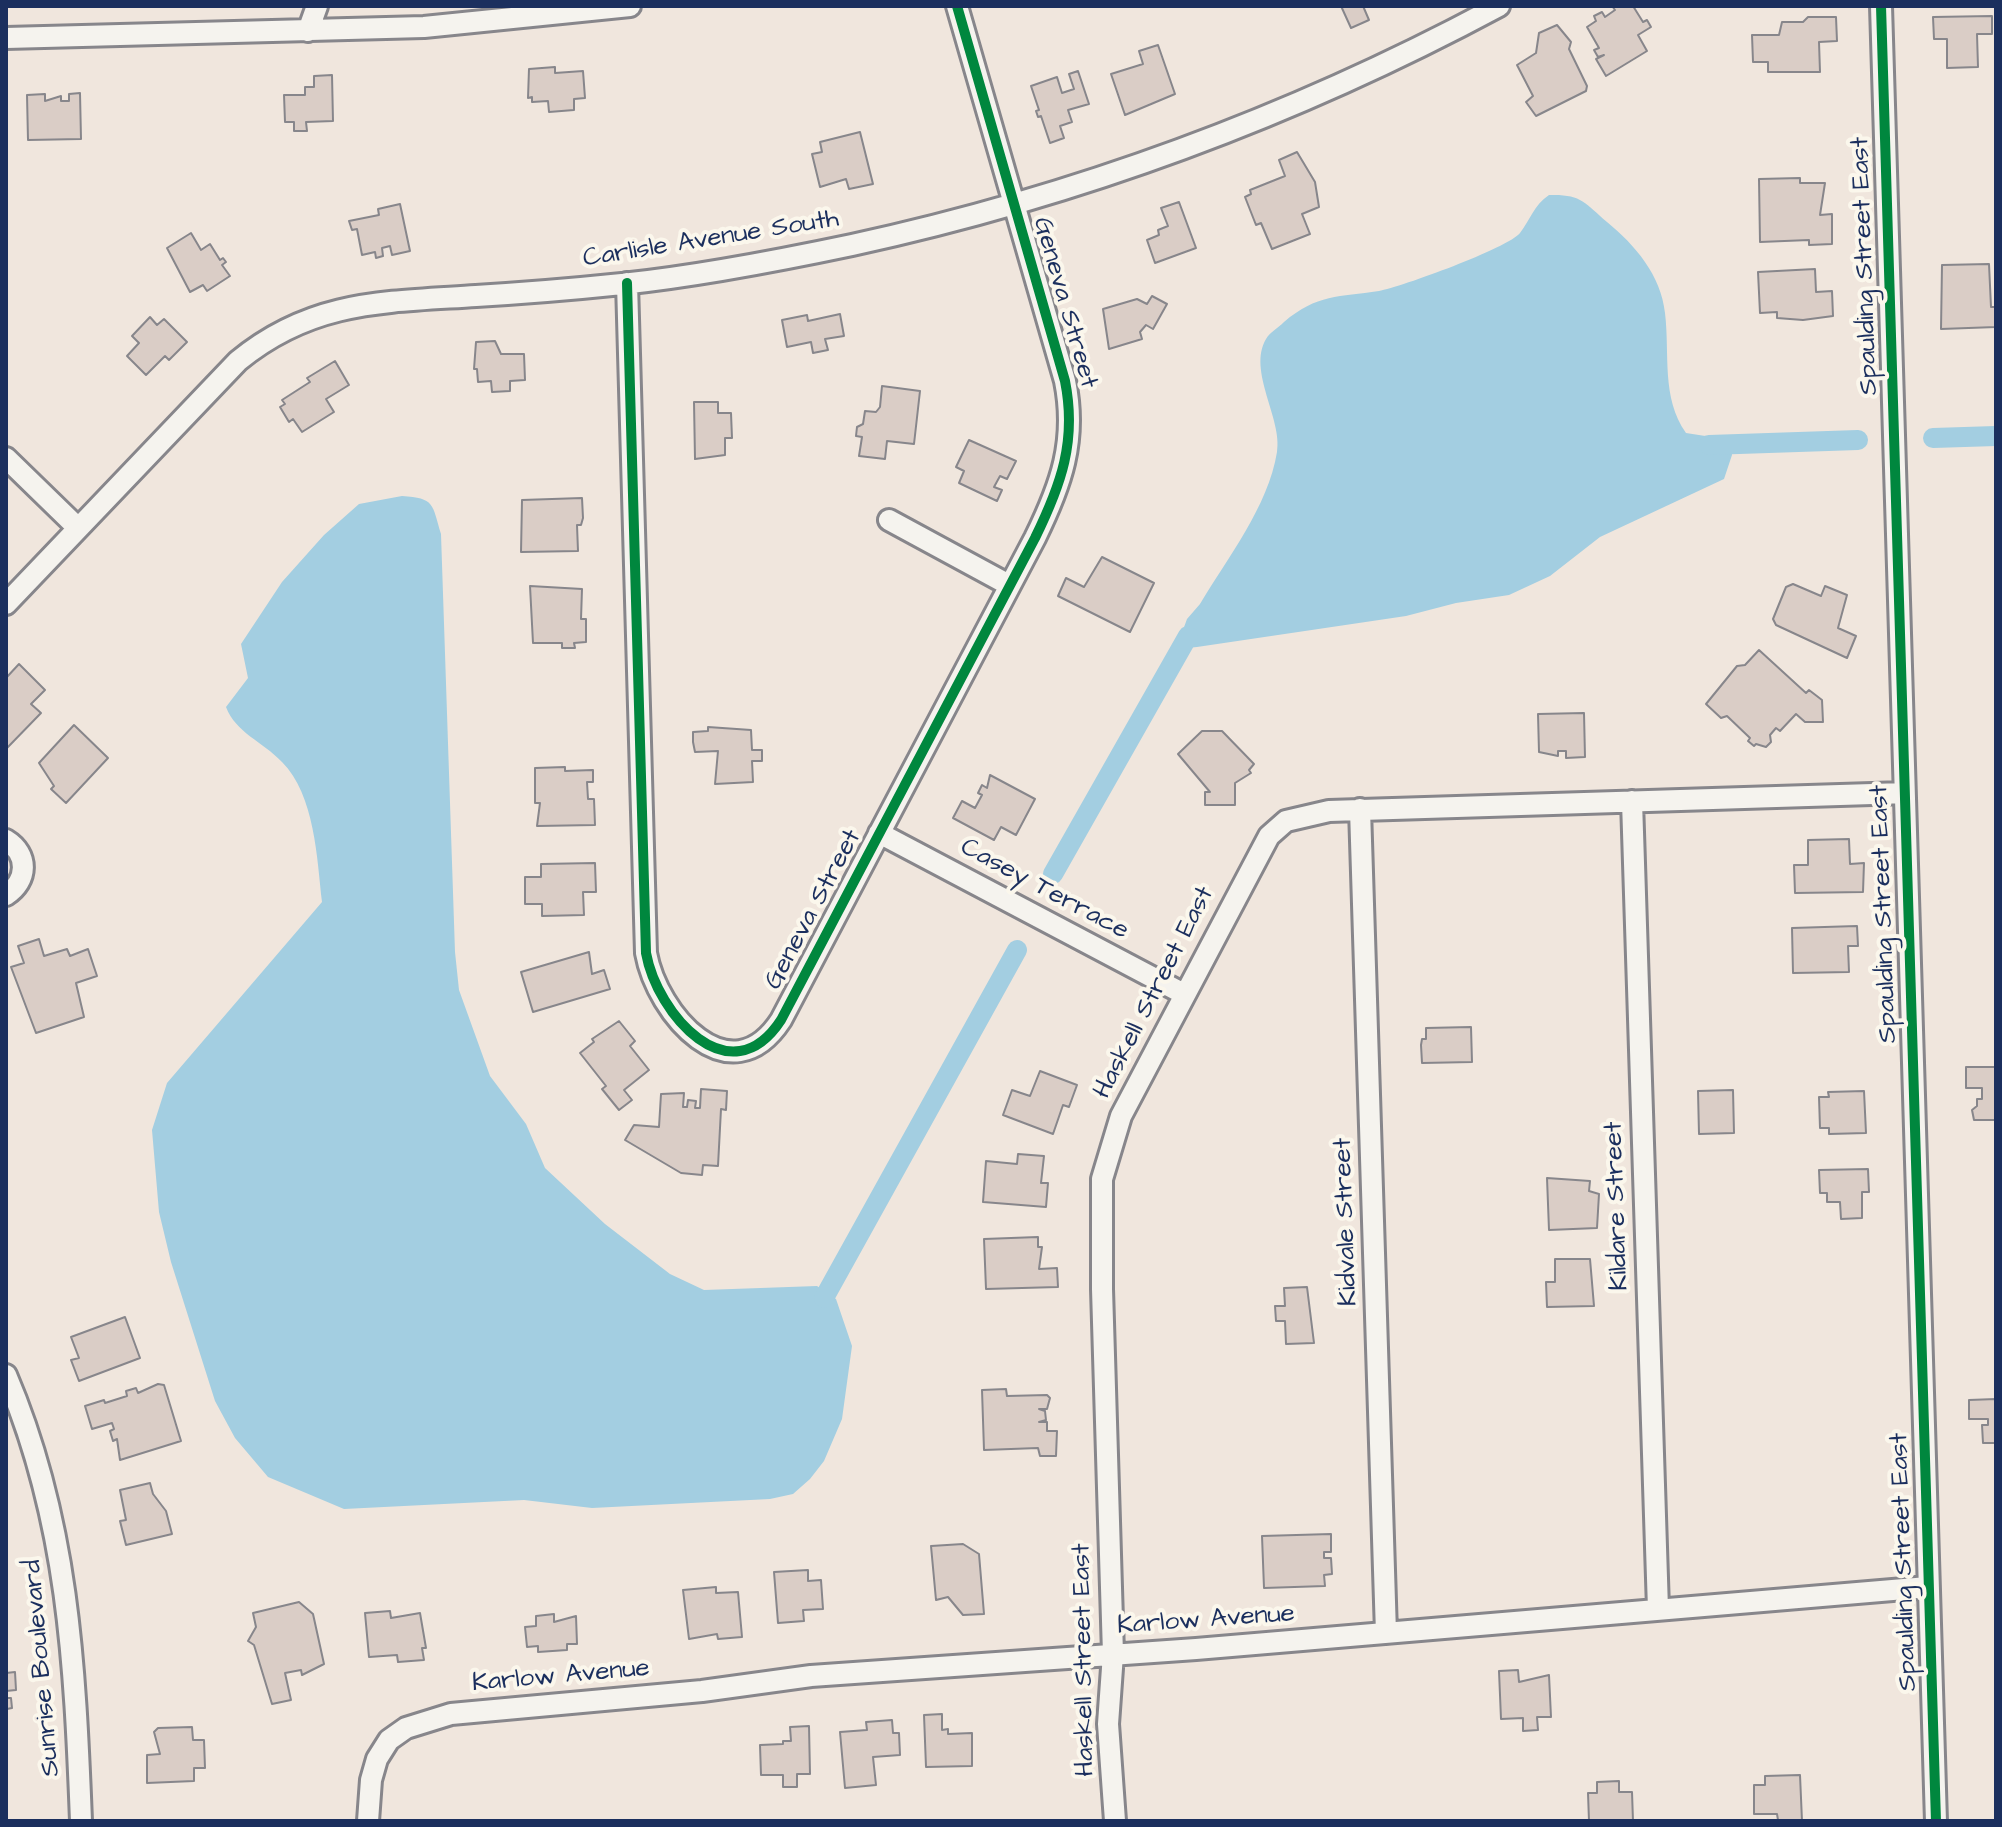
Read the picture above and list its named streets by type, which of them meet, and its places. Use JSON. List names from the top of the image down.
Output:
{
  "streets": {
    "street": [
      "Carlisle Avenue South",
      "Spaulding Street East",
      "Geneva Street",
      "Casey Terrace",
      "Haskell Street East",
      "Kildare Street",
      "Kidvale Street",
      "Karlow Avenue",
      "Sunrise Boulevard"
    ]
  },
  "crossings": [
    ["Carlisle Avenue South", "Geneva Street"],
    ["Spaulding Street East", "Haskell Street East"],
    ["Spaulding Street East", "Karlow Avenue"],
    ["Geneva Street", "Casey Terrace"],
    ["Casey Terrace", "Haskell Street East"],
    ["Haskell Street East", "Kildare Street"],
    ["Haskell Street East", "Kidvale Street"],
    ["Haskell Street East", "Karlow Avenue"],
    ["Kildare Street", "Karlow Avenue"],
    ["Kidvale Street", "Karlow Avenue"]
  ]
}
